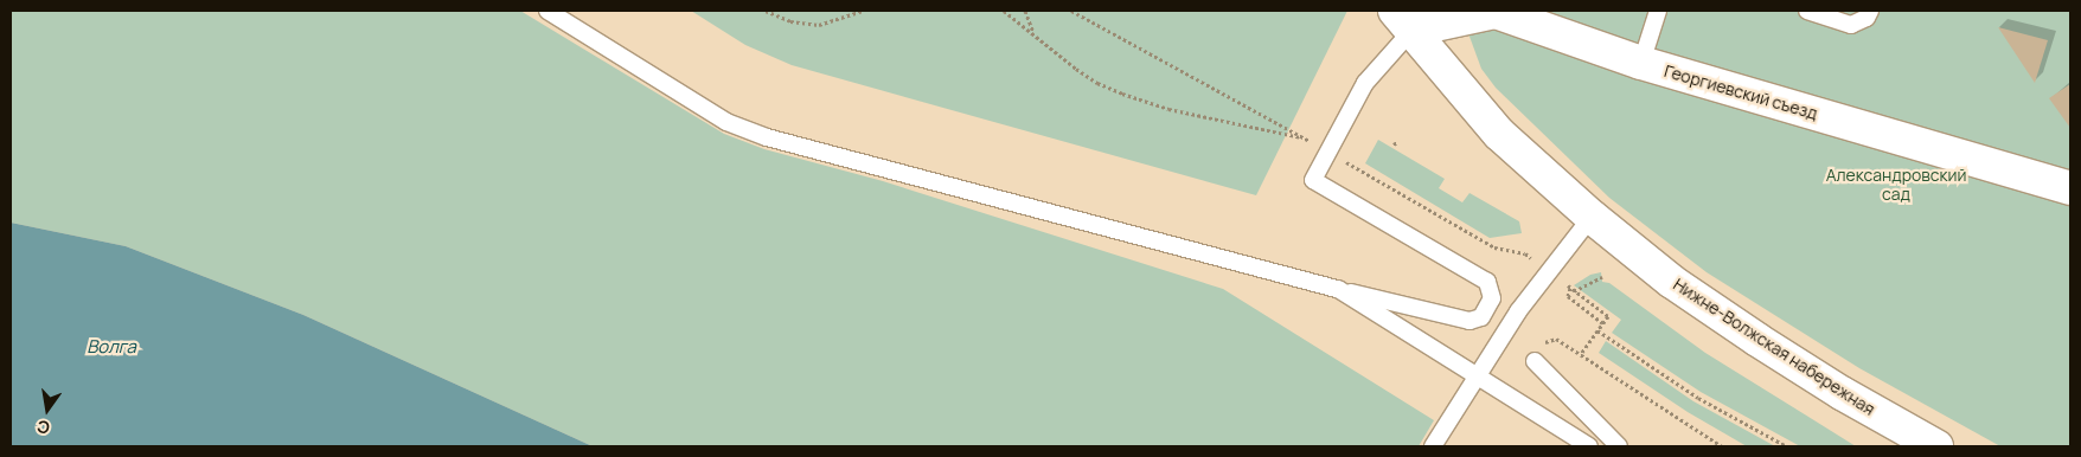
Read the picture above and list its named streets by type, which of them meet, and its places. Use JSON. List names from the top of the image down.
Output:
{
  "streets": {
    "street": ["Георгиевский съезд", "Нижне-Волжская набережная"]
  },
  "crossings": [
    ["Георгиевский съезд", "Нижне-Волжская набережная"]
  ],
  "water": ["Волга"],
  "parks": ["Александровский сад"],
  "north": "bottom"
}
